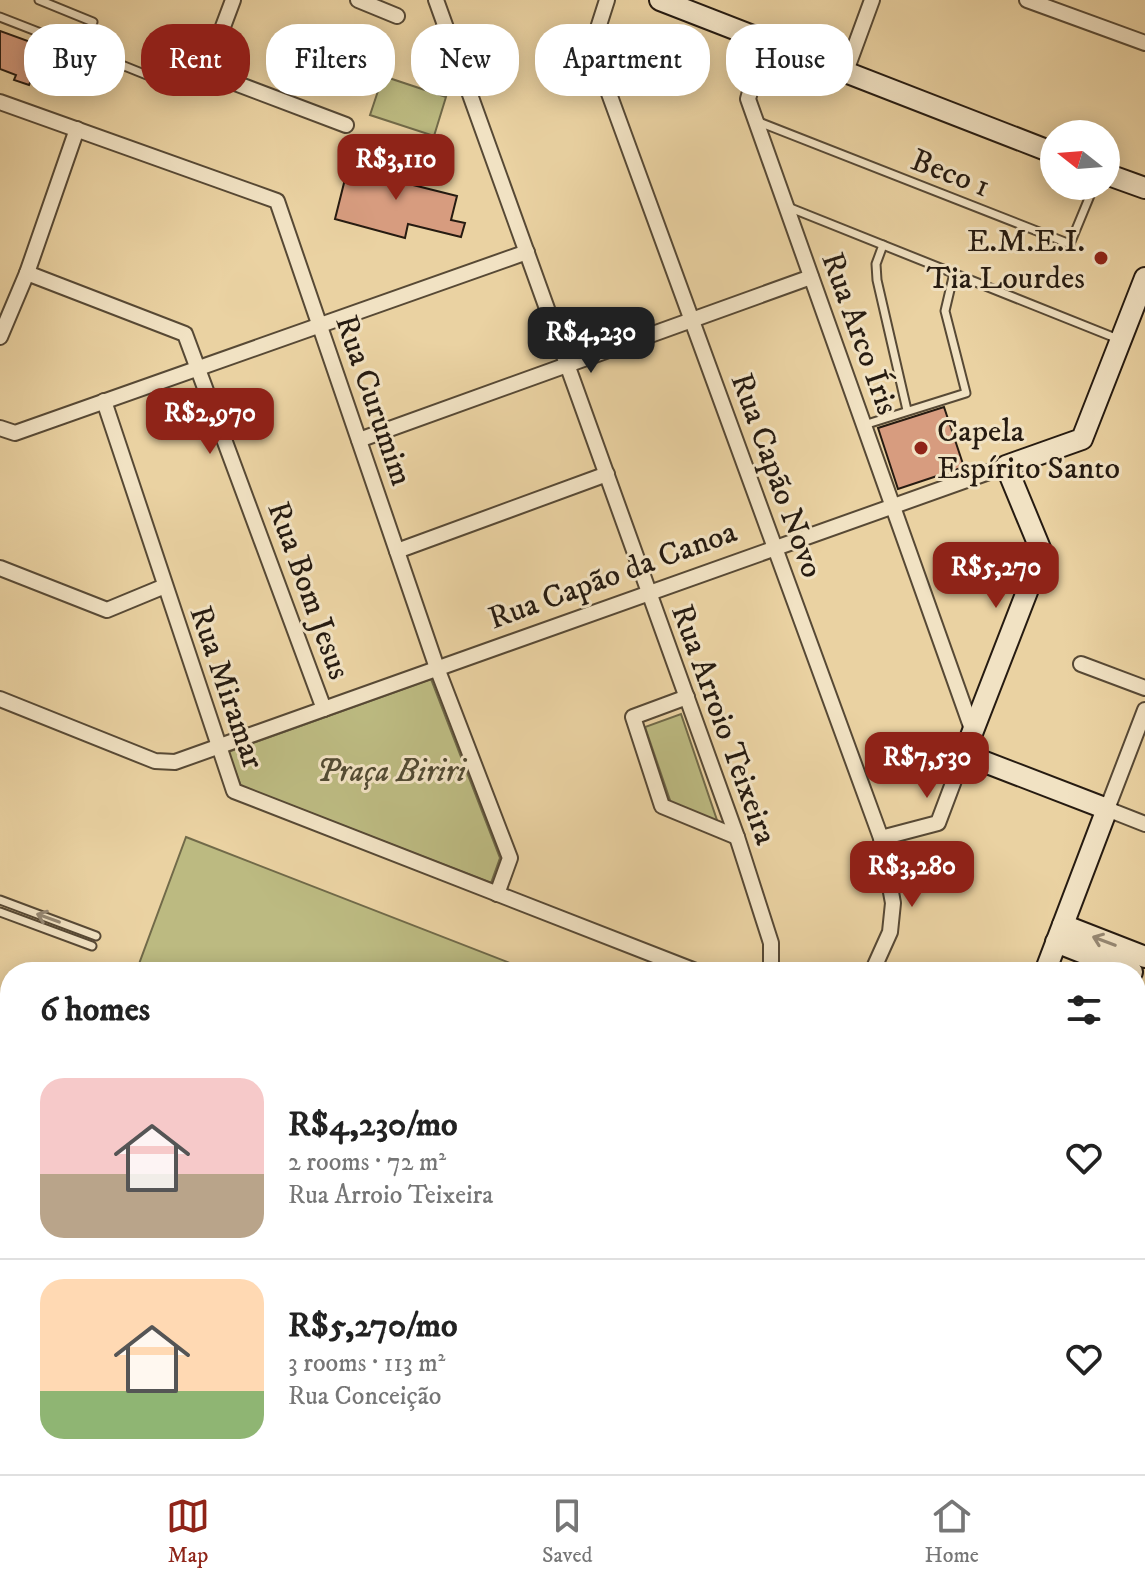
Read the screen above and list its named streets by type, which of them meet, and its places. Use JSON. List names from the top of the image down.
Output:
{
  "streets": {
    "street": [
      "Rua Arco Íris",
      "Rua Curumim",
      "Rua Capão Novo",
      "Rua Capão da Canoa",
      "Rua Bom Jesus",
      "Rua Miramar",
      "Rua Arroio Teixeira"
    ],
    "lane": ["Beco 1"]
  },
  "crossings": [
    ["Beco 1", "Rua Arco Íris"],
    ["Rua Arco Íris", "Rua Capão da Canoa"],
    ["Rua Curumim", "Rua Capão da Canoa"],
    ["Rua Curumim", "Rua Miramar"],
    ["Rua Capão Novo", "Rua Capão da Canoa"],
    ["Rua Capão da Canoa", "Rua Bom Jesus"],
    ["Rua Capão da Canoa", "Rua Miramar"],
    ["Rua Capão da Canoa", "Rua Arroio Teixeira"]
  ],
  "parks": ["Praça Biriri"],
  "places": ["E.M.E.I. Tia Lourdes", "Capela Espírito Santo"],
  "north": "left",
  "page": {
    "chip": [
      "Buy",
      "Rent",
      "Filters",
      "New",
      "Apartment",
      "House"
    ],
    "price": [
      "R$3,110",
      "R$4,230",
      "R$2,970",
      "R$5,270",
      "R$7,530",
      "R$3,280"
    ],
    "heading": "6 homes",
    "list": [
      {
        "name": "R$4,230/mo",
        "note": "2 rooms · 72 m² · Rua Arroio Teixeira"
      },
      {
        "name": "R$5,270/mo",
        "note": "3 rooms · 113 m² · Rua Conceição"
      }
    ],
    "tabs": ["Map", "Saved", "Home"]
  }
}
